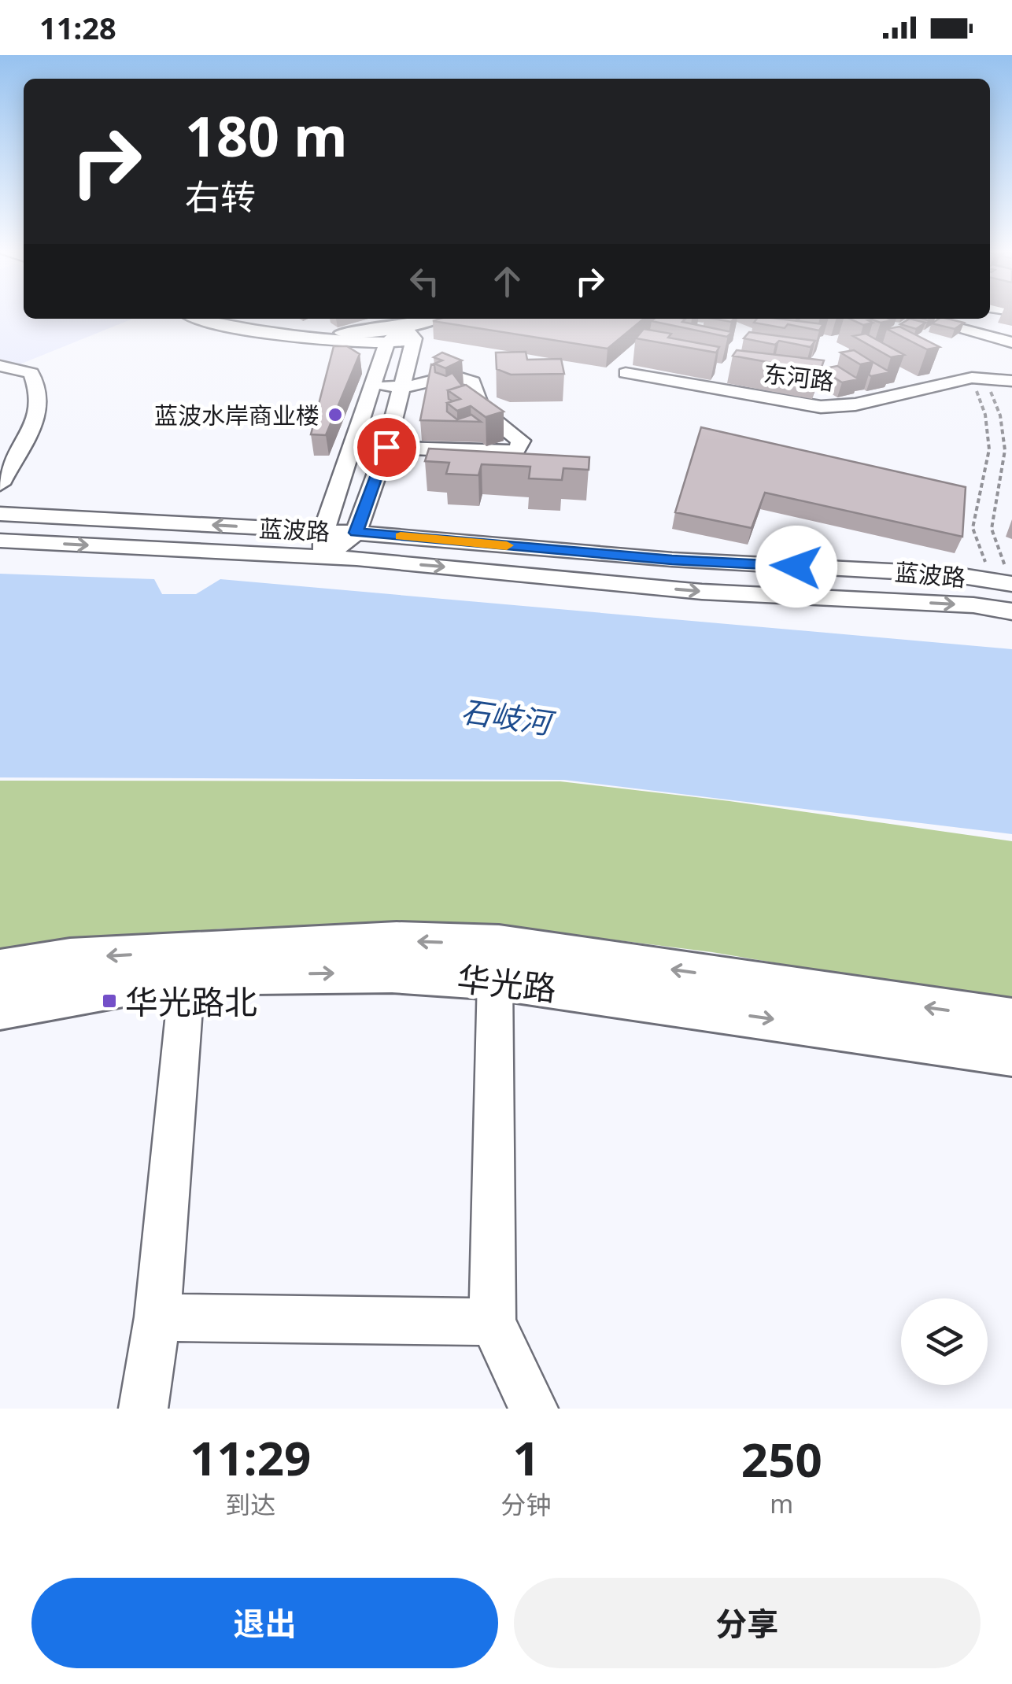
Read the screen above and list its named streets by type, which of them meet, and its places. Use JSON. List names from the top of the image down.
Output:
{
  "streets": {
    "main road": ["华光路"],
    "street": ["东河路", "蓝波路"]
  },
  "water": ["石岐河"],
  "places": {
    "other": ["蓝波水岸商业楼"],
    "transit": ["华光路北"]
  },
  "page": {
    "status": "11:28",
    "turn": ["180 m", "右转"],
    "eta": [
      "11:29",
      "到达",
      "1",
      "分钟",
      "250",
      "m"
    ],
    "buttons": ["退出", "分享"]
  }
}
